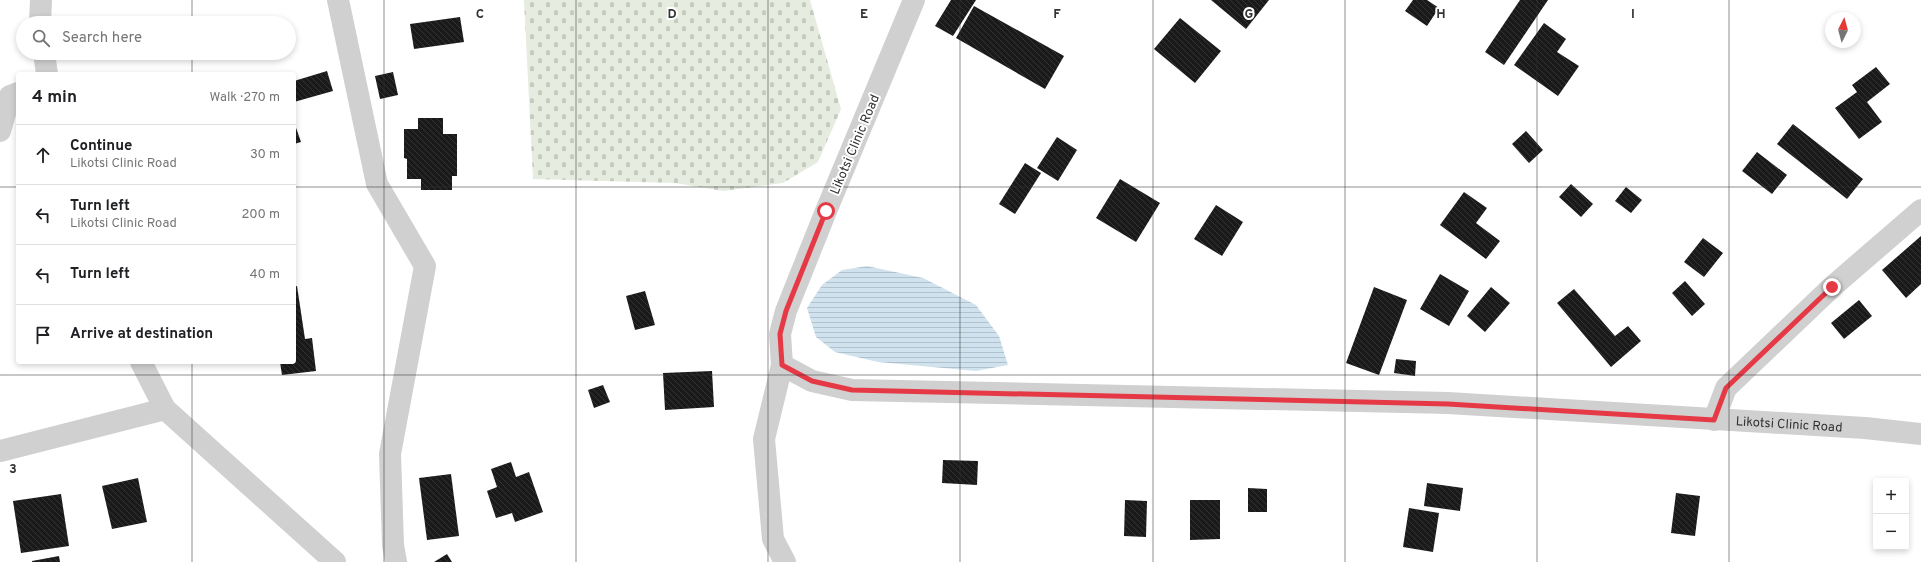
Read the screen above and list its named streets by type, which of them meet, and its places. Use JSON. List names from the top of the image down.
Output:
{
  "streets": {
    "street": ["Likotsi Clinic Road"]
  },
  "north": "top",
  "page": {
    "search": "Search here",
    "heading": ["4 min", "Walk · 270 m"],
    "list": [
      ["Continue", "Likotsi Clinic Road", "30 m"],
      ["Turn left", "Likotsi Clinic Road", "200 m"],
      ["Turn left", "40 m"],
      "Arrive at destination"
    ],
    "map_buttons": ["+", "−"]
  },
  "grid": {
    "columns": [
      "C",
      "D",
      "E",
      "F",
      "G",
      "H",
      "I"
    ],
    "rows": ["3"]
  }
}
